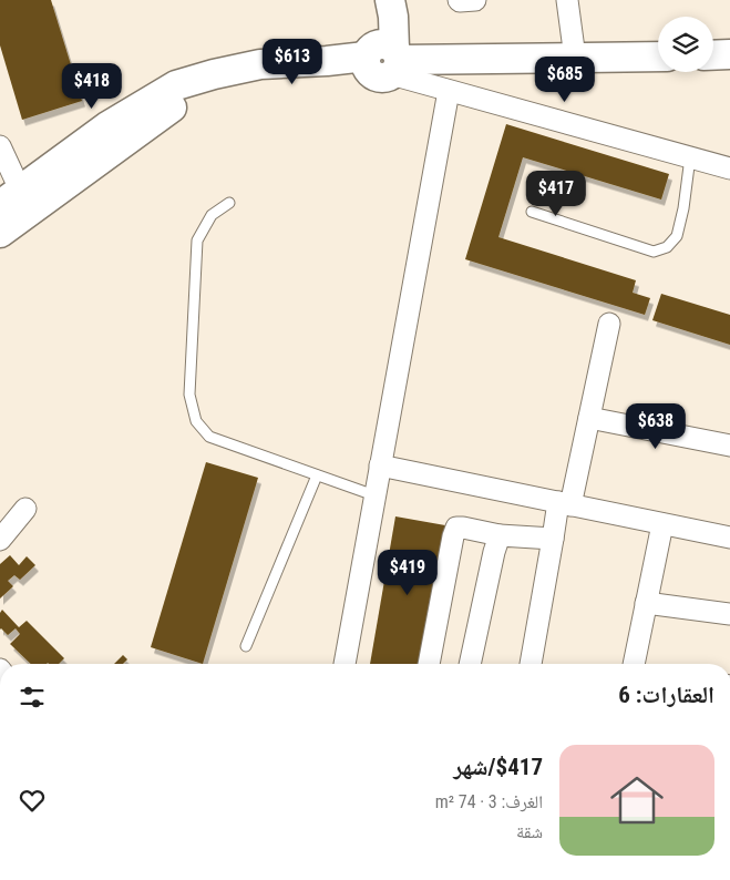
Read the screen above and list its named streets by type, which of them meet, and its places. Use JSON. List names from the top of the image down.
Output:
{
  "page": {
    "price": [
      "$613",
      "$685",
      "$418",
      "$417",
      "$638",
      "$419"
    ],
    "heading": "العقارات: 6",
    "list": [
      {
        "name": "$417/شهر",
        "note": "الغرف: 3 · 74 m² · شقة"
      }
    ]
  }
}
